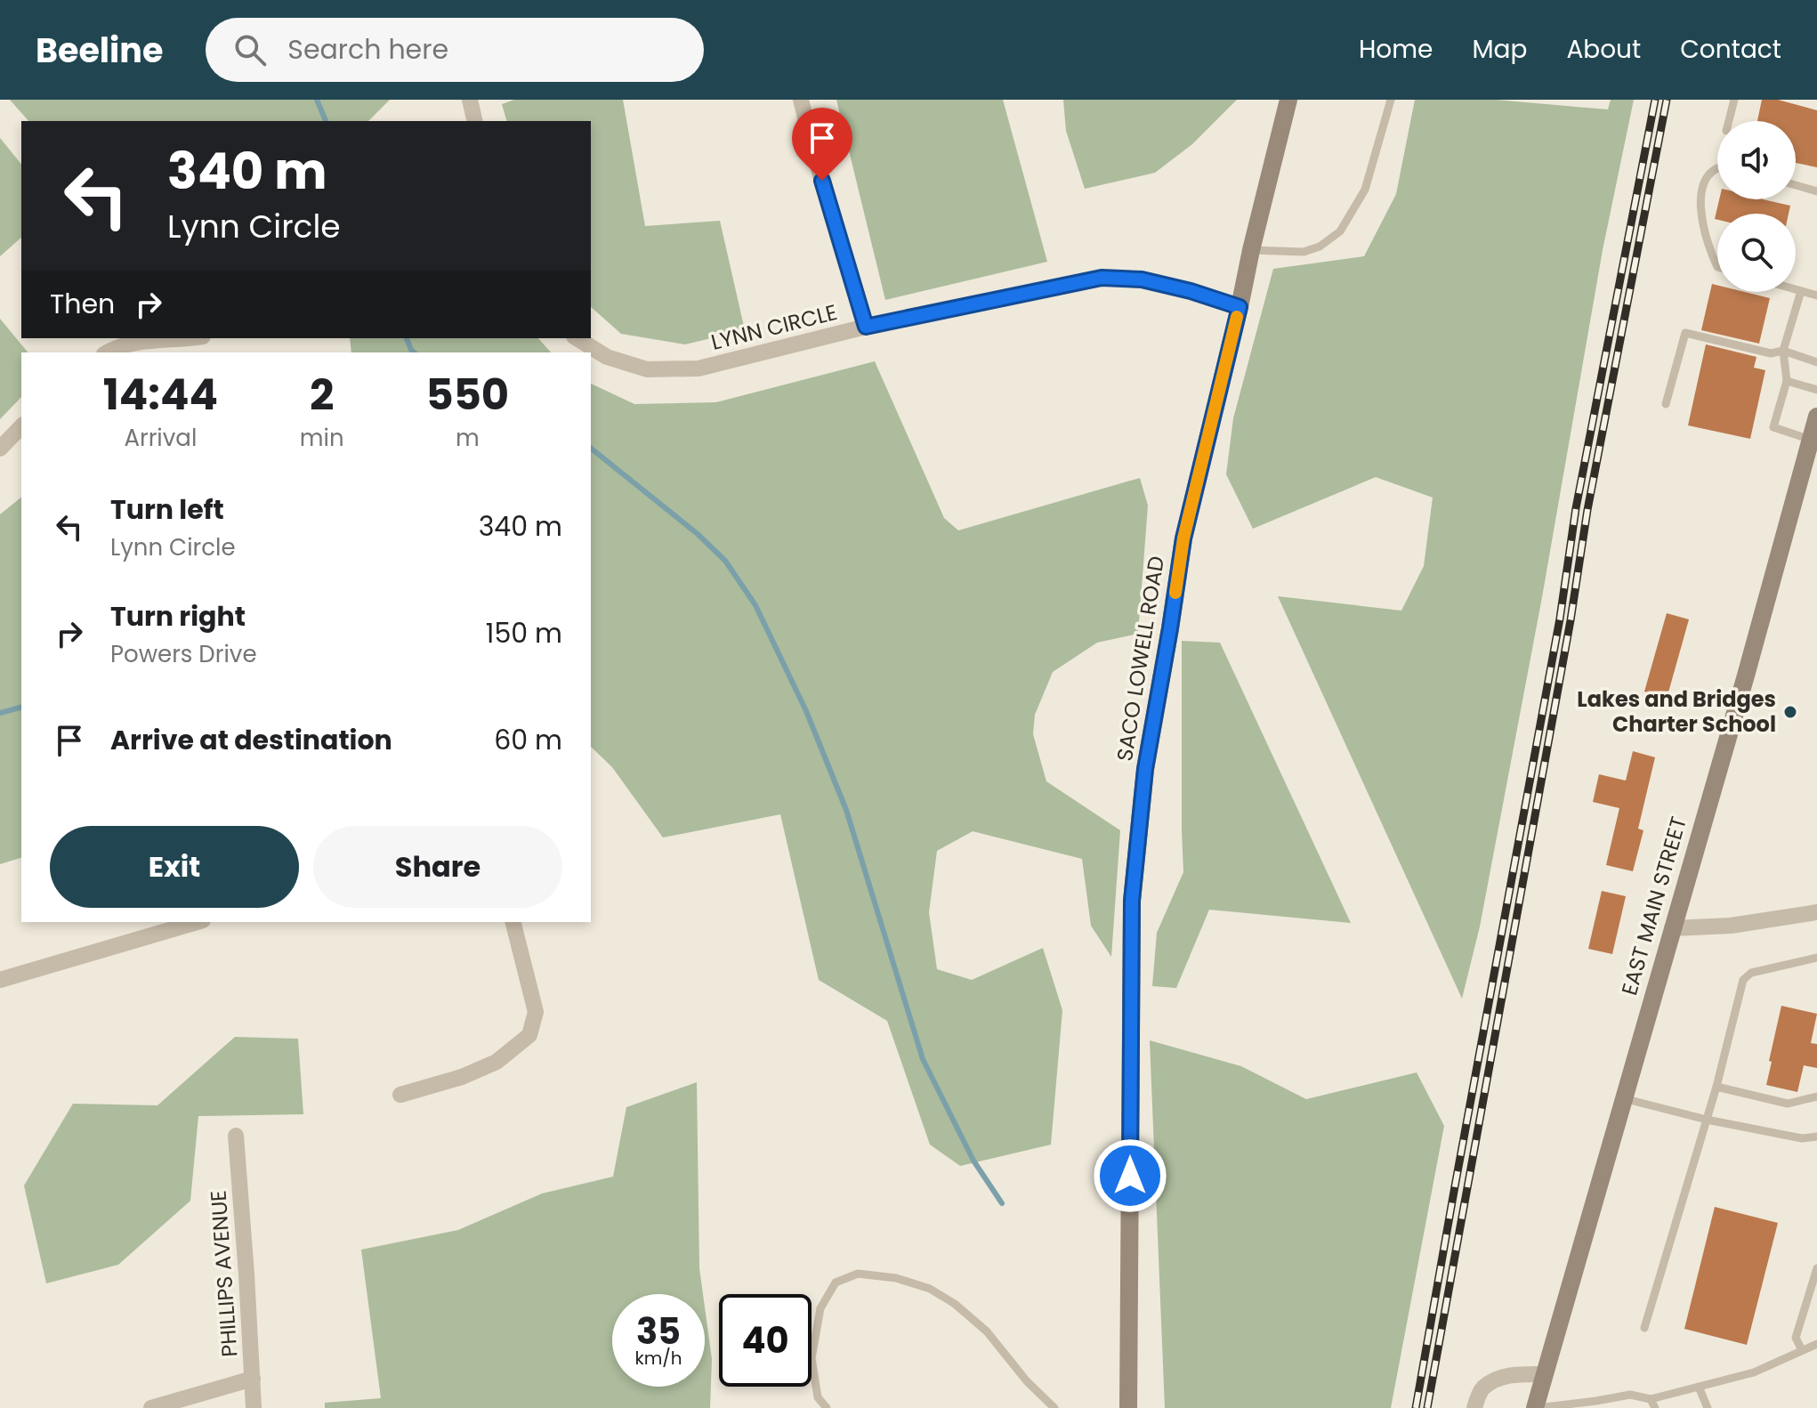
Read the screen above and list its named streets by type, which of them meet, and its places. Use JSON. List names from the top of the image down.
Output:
{
  "streets": {
    "street": [
      "LYNN CIRCLE",
      "SACO LOWELL ROAD",
      "EAST MAIN STREET",
      "PHILLIPS AVENUE"
    ]
  },
  "crossings": [
    ["LYNN CIRCLE", "SACO LOWELL ROAD"]
  ],
  "places": ["Lakes and Bridges Charter School"],
  "page": {
    "header": "Beeline",
    "search": "Search here",
    "nav": [
      "Home",
      "Map",
      "About",
      "Contact"
    ],
    "turn": ["340 m", "Lynn Circle"],
    "then": "Then",
    "eta": [
      "14:44",
      "Arrival",
      "2",
      "min",
      "550",
      "m"
    ],
    "list": [
      {
        "name": "Turn left",
        "note": "Lynn Circle",
        "value": "340 m"
      },
      {
        "name": "Turn right",
        "note": "Powers Drive",
        "value": "150 m"
      },
      {
        "name": "Arrive at destination",
        "value": "60 m"
      }
    ],
    "buttons": ["Exit", "Share"],
    "speed": "35 km/h",
    "limit": "40"
  }
}
